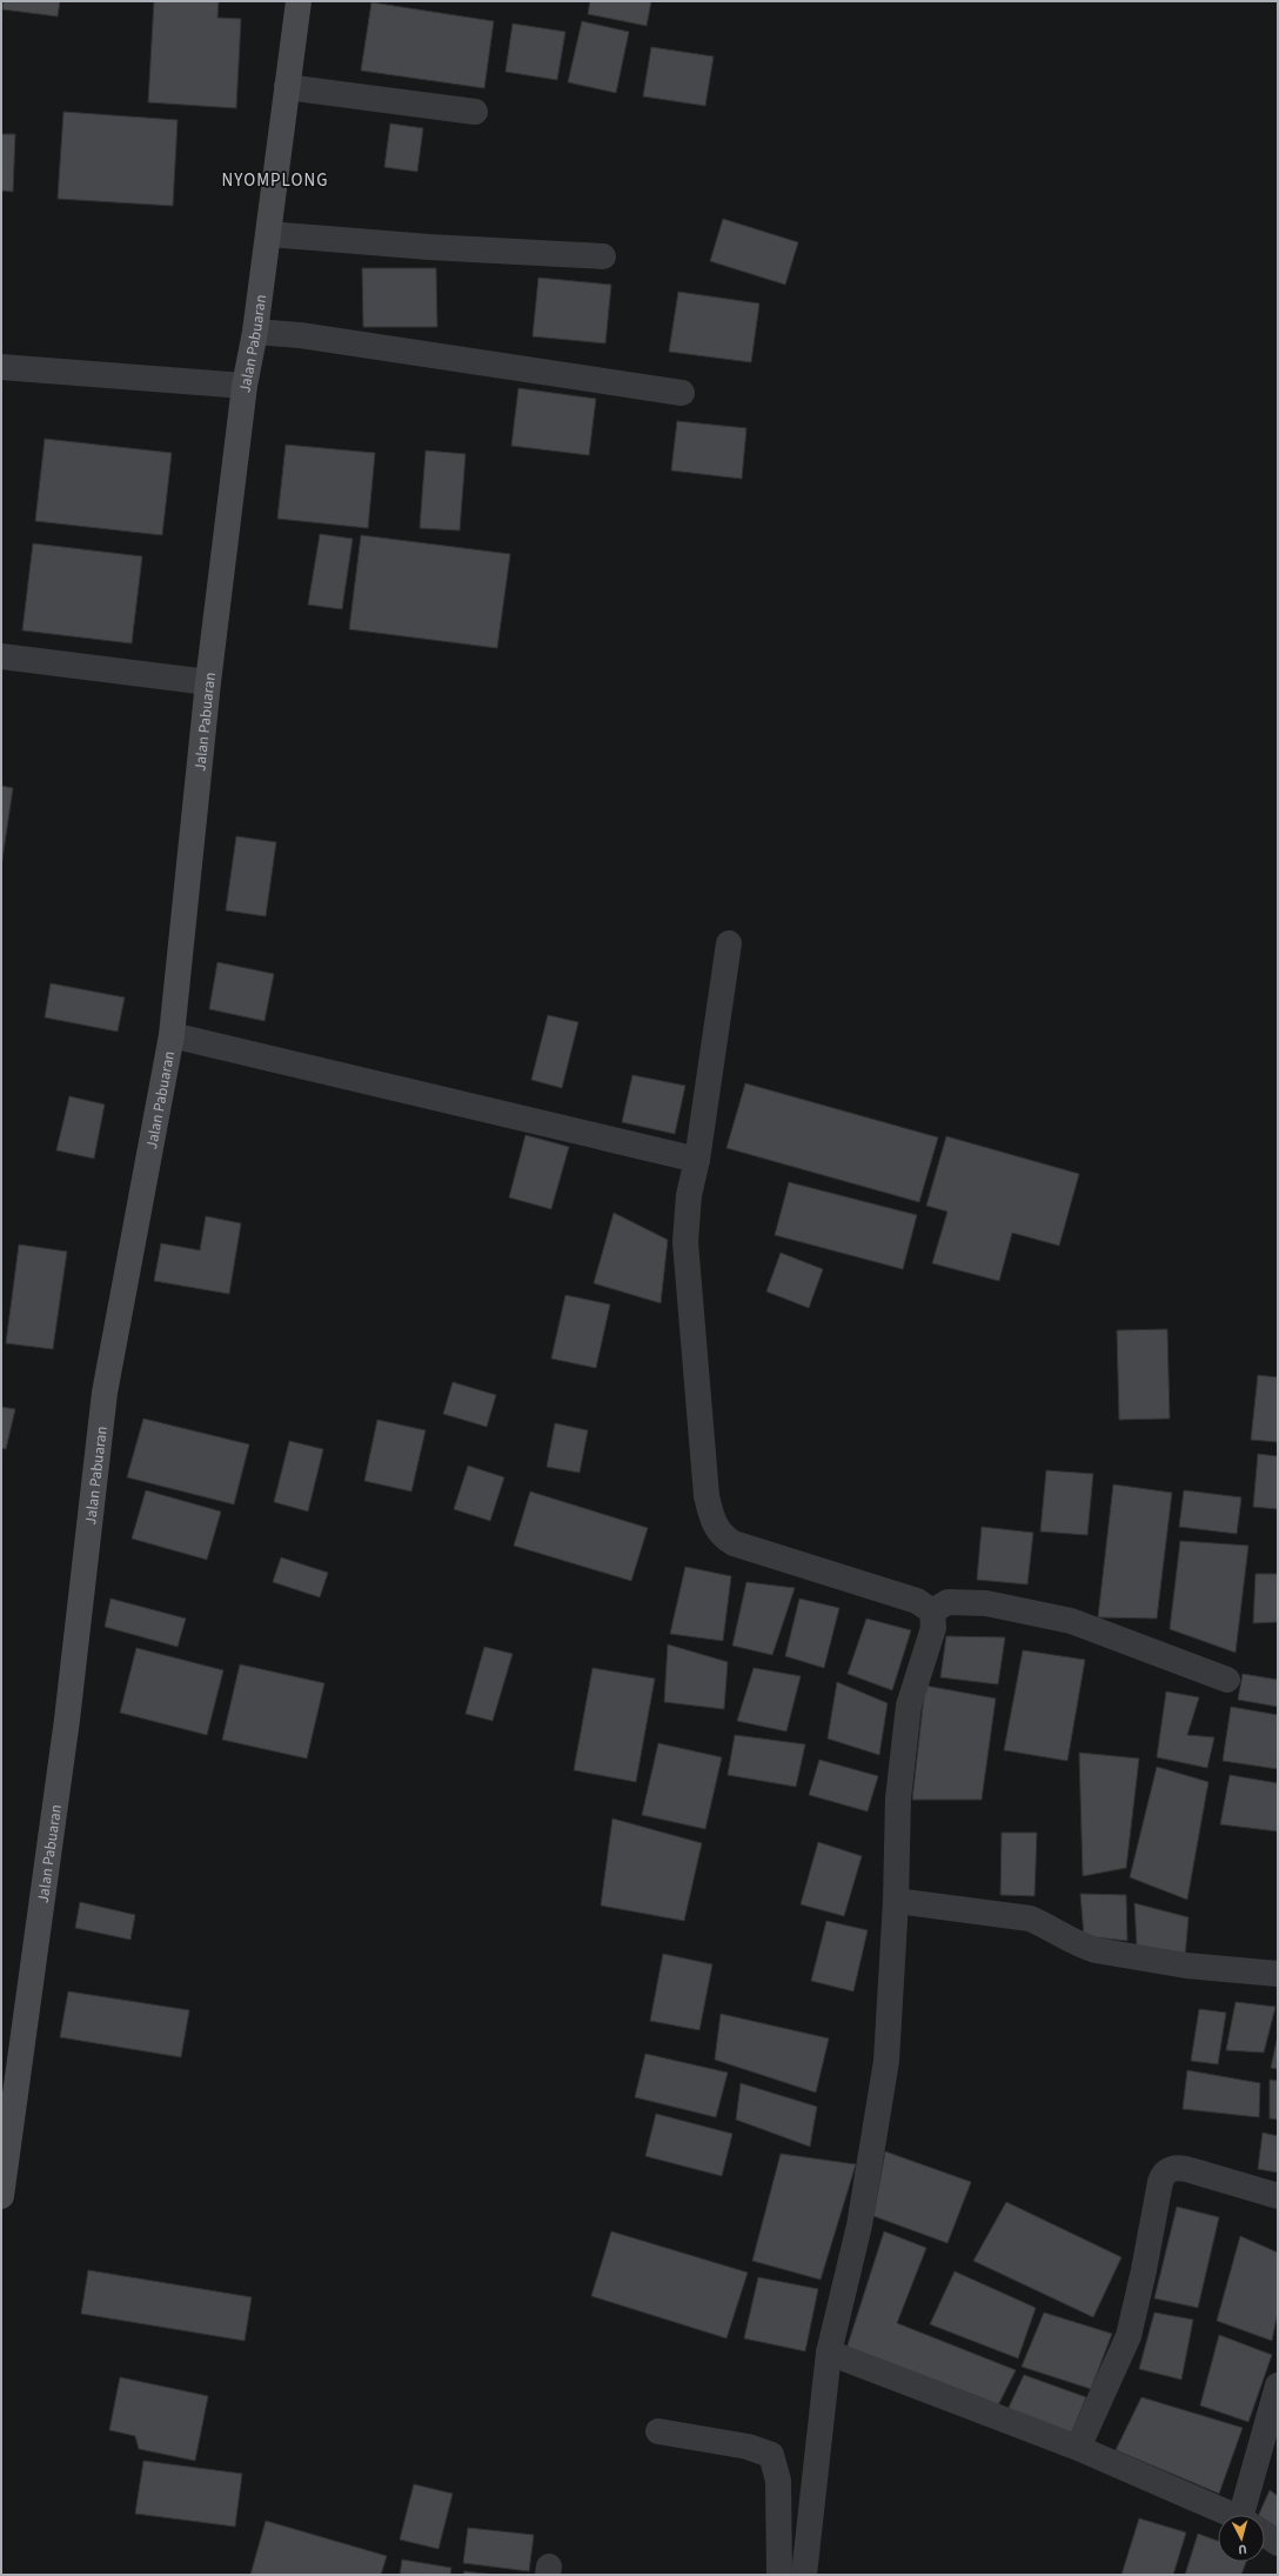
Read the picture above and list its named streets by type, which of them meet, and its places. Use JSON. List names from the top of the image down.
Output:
{
  "streets": {
    "street": ["Jalan Pabuaran"]
  },
  "districts": ["NYOMPLONG"],
  "north": "bottom"
}
